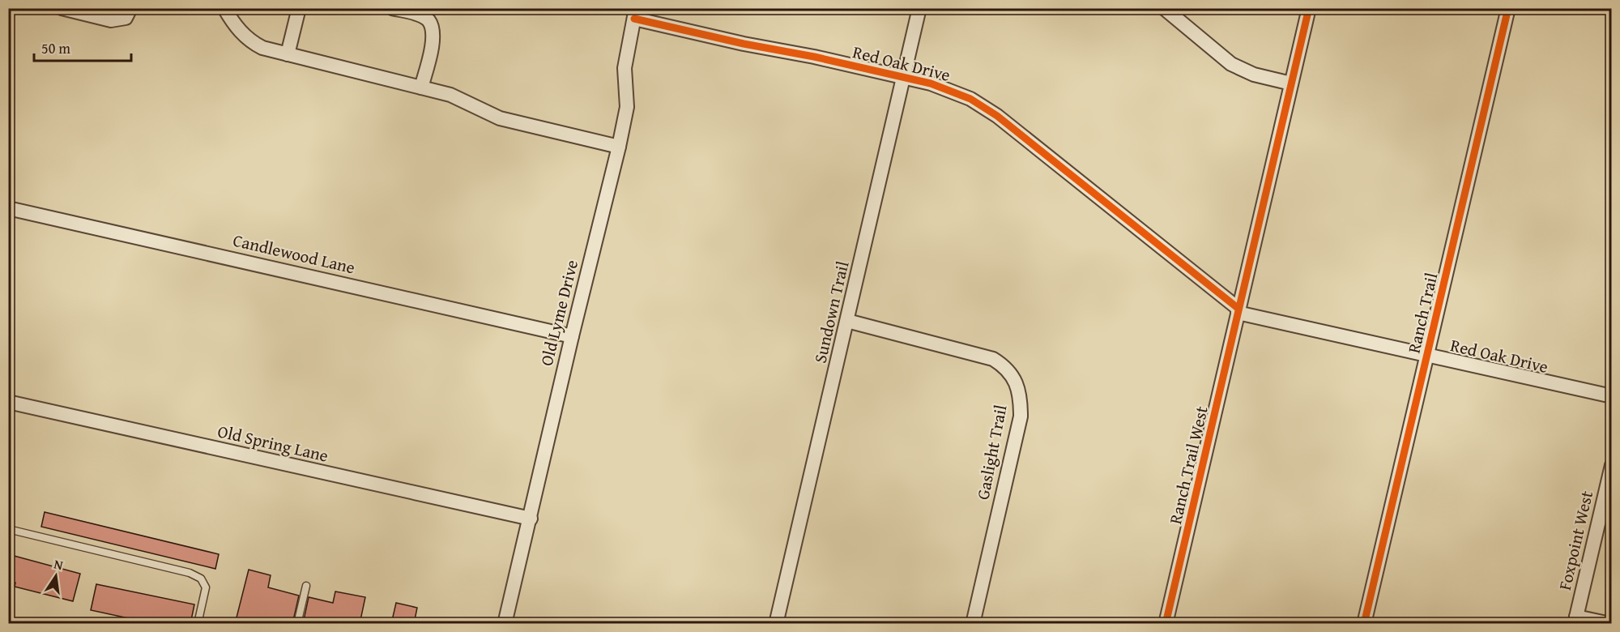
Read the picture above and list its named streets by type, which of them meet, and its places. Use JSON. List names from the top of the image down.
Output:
{
  "streets": {
    "street": [
      "Red Oak Drive",
      "Candlewood Lane",
      "Sundown Trail",
      "Old Lyme Drive",
      "Ranch Trail",
      "Old Spring Lane",
      "Gaslight Trail",
      "Ranch Trail West",
      "Foxpoint West"
    ]
  },
  "crossings": [
    ["Red Oak Drive", "Sundown Trail"],
    ["Red Oak Drive", "Old Lyme Drive"],
    ["Red Oak Drive", "Ranch Trail"],
    ["Red Oak Drive", "Ranch Trail West"],
    ["Candlewood Lane", "Old Lyme Drive"],
    ["Sundown Trail", "Gaslight Trail"],
    ["Old Lyme Drive", "Old Spring Lane"]
  ],
  "scale_bar": "50 m",
  "north": "top"
}
